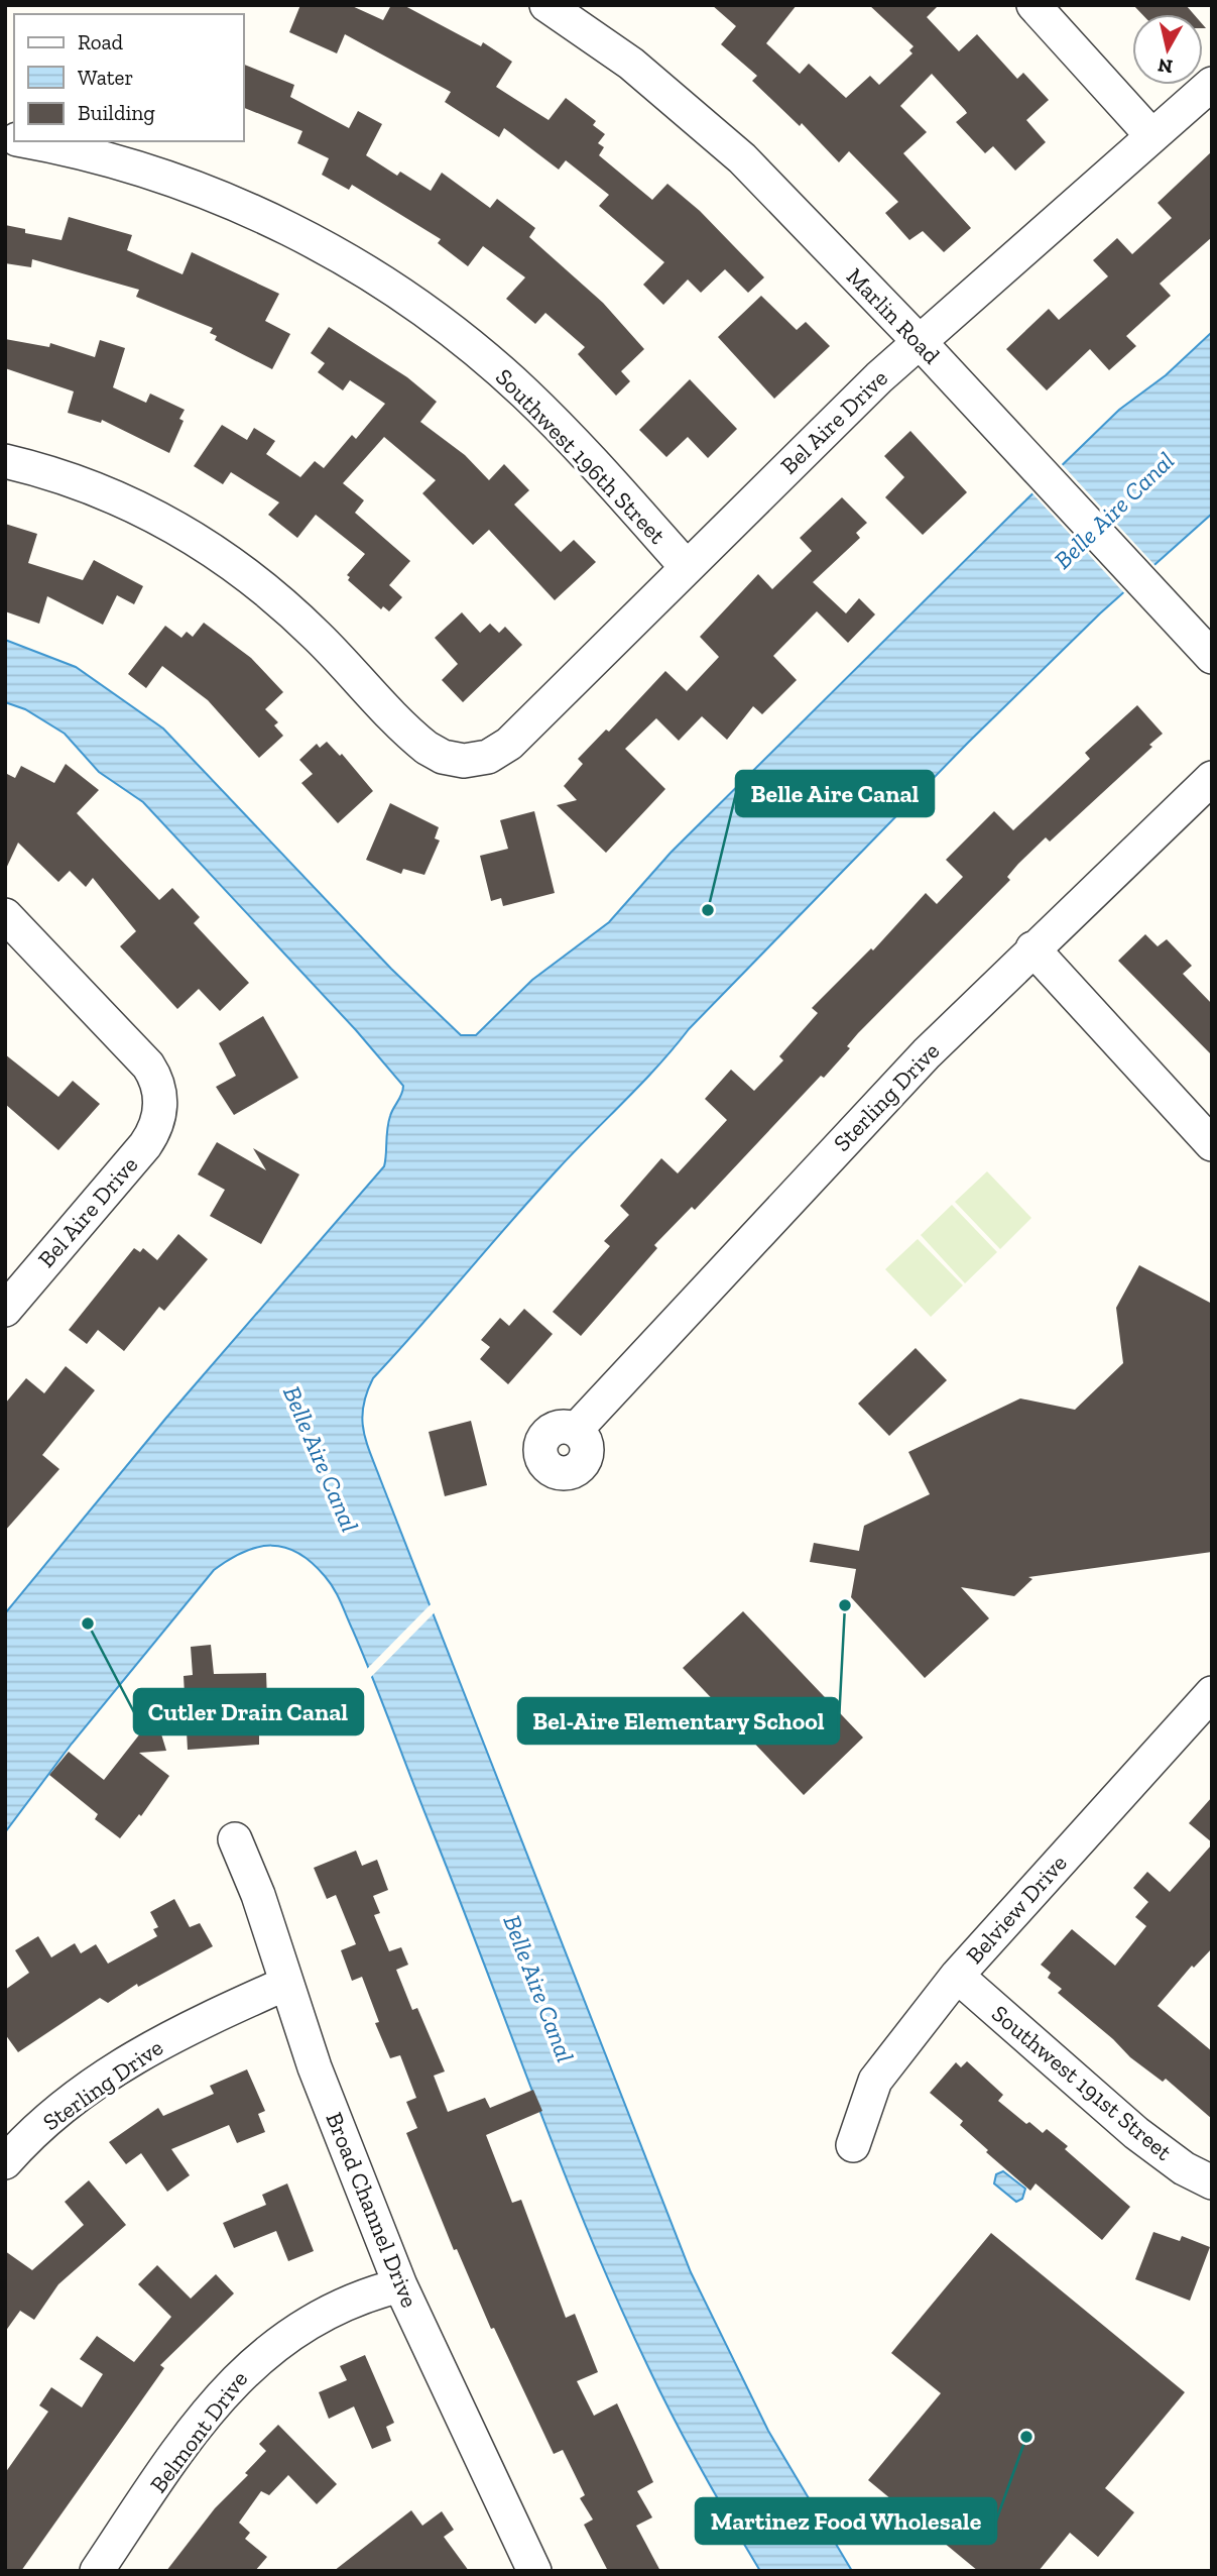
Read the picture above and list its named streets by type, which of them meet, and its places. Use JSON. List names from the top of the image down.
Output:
{
  "streets": {
    "street": [
      "Marlin Road",
      "Bel Aire Drive",
      "Southwest 196th Street",
      "Sterling Drive",
      "Belview Drive",
      "Southwest 191st Street",
      "Broad Channel Drive",
      "Belmont Drive"
    ]
  },
  "crossings": [
    ["Marlin Road", "Bel Aire Drive"],
    ["Bel Aire Drive", "Southwest 196th Street"],
    ["Sterling Drive", "Broad Channel Drive"],
    ["Belview Drive", "Southwest 191st Street"],
    ["Broad Channel Drive", "Belmont Drive"]
  ],
  "water": ["Belle Aire Canal"],
  "places": [
    "Belle Aire Canal",
    "Bel-Aire Elementary School",
    "Cutler Drain Canal",
    "Martinez Food Wholesale"
  ],
  "legend": ["Road", "Water", "Building"],
  "north": "bottom"
}
